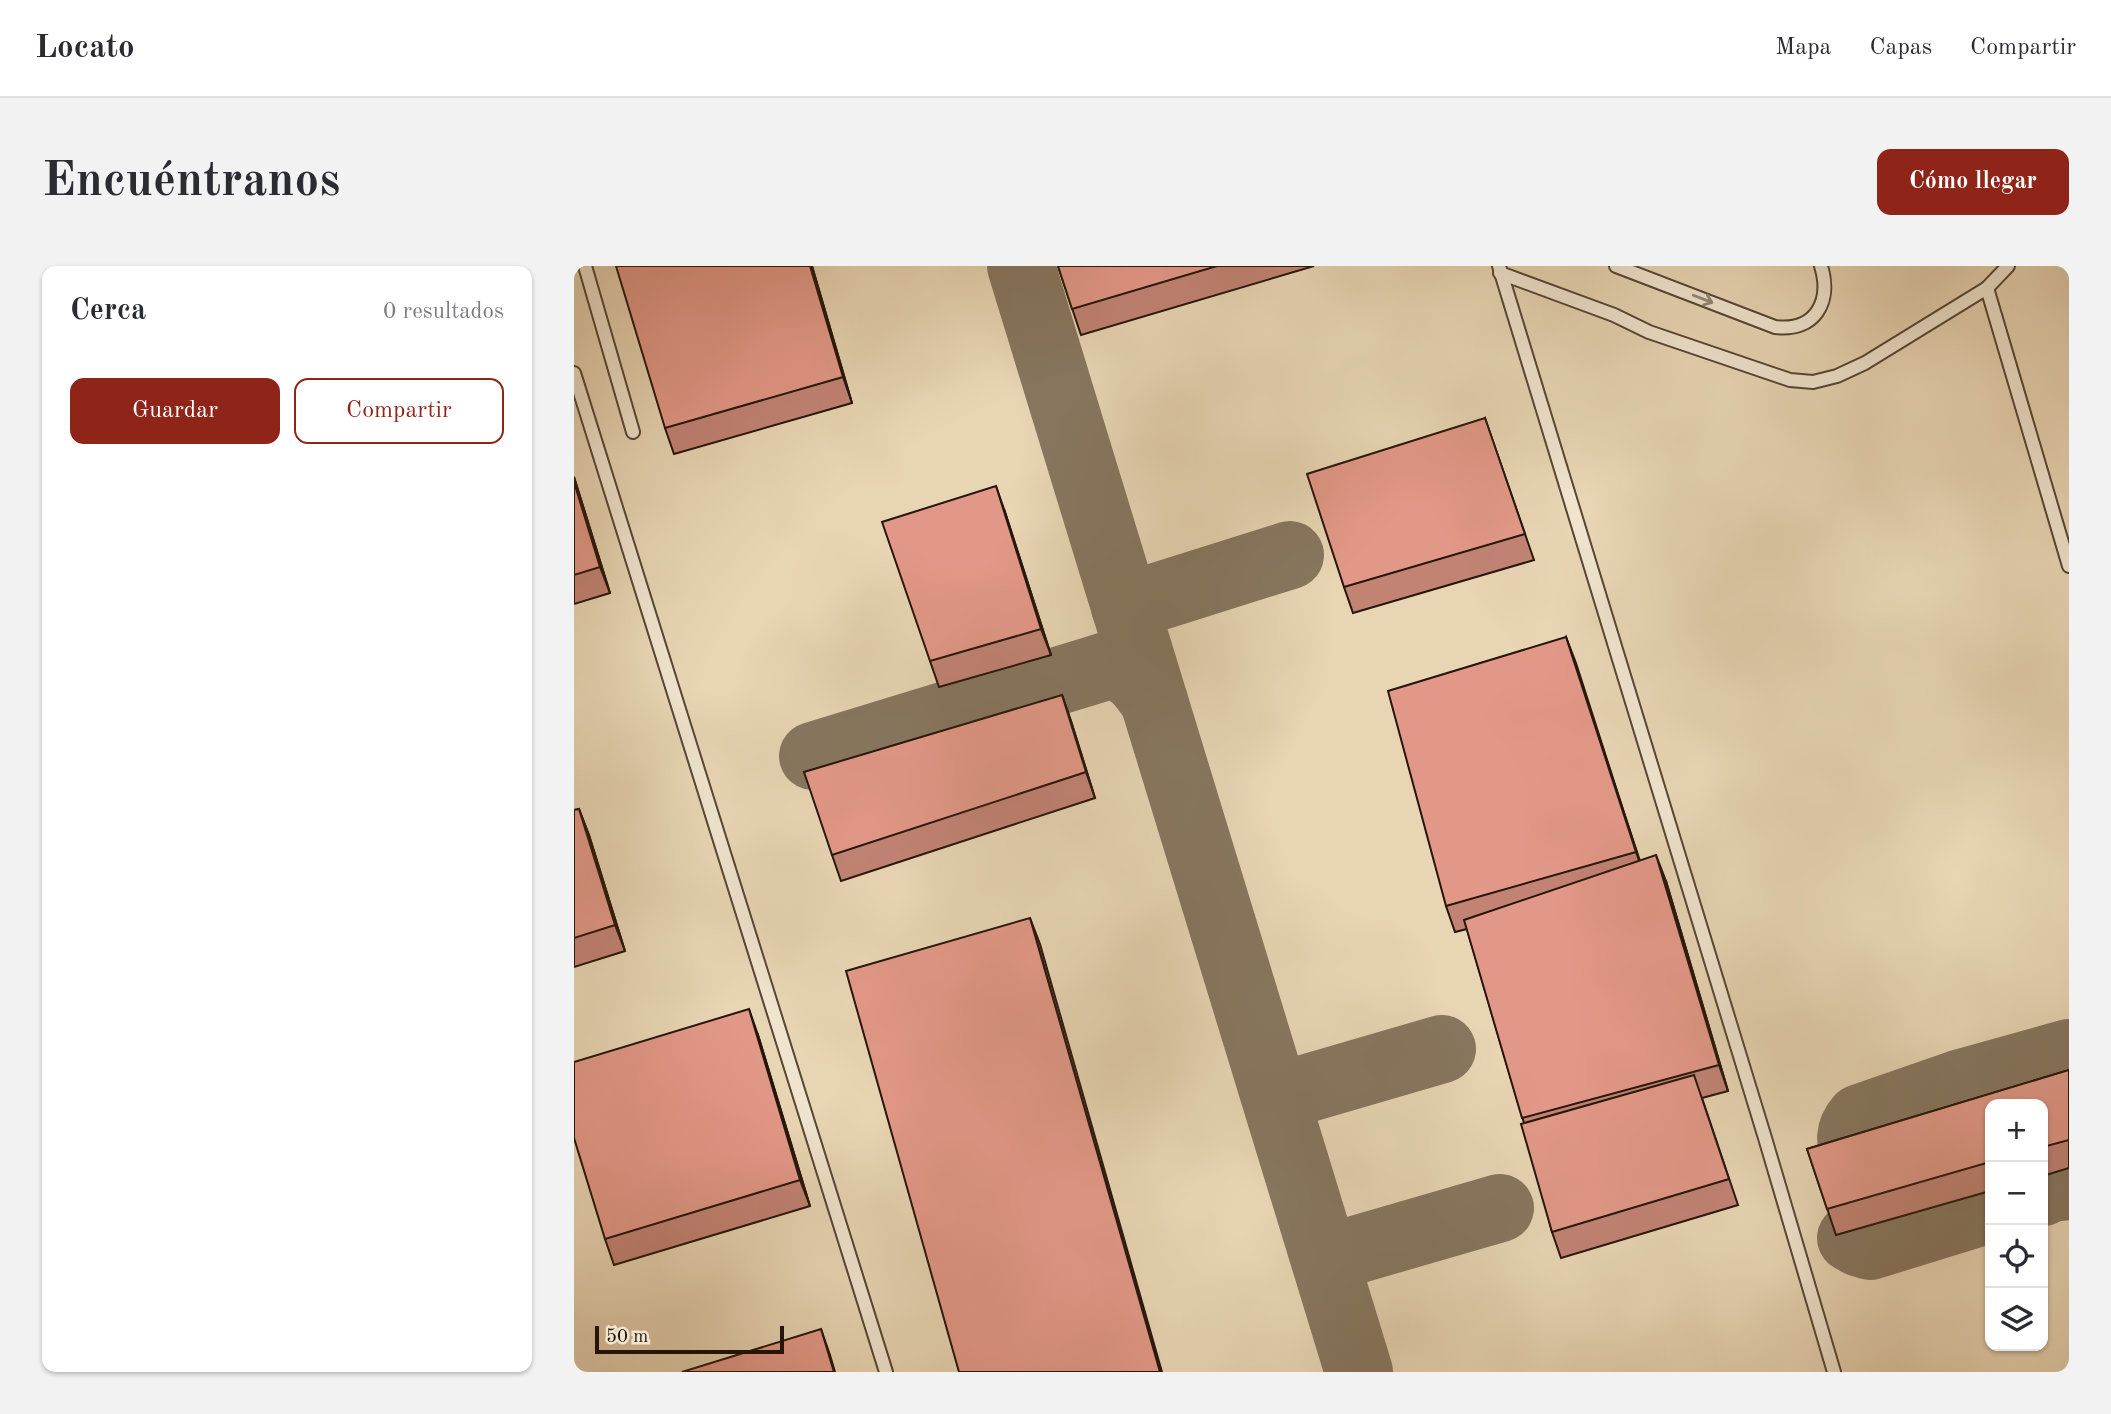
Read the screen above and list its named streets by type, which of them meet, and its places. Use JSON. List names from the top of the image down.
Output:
{
  "scale_bar": "50 m",
  "page": {
    "header": "Locato",
    "nav": ["Mapa", "Capas", "Compartir"],
    "buttons": [
      "Cómo llegar",
      ["Guardar", "Compartir"]
    ],
    "title": "Encuéntranos",
    "heading": ["Cerca", "0 resultados"],
    "map_buttons": ["+", "−"],
    "scale": "50 m"
  }
}
